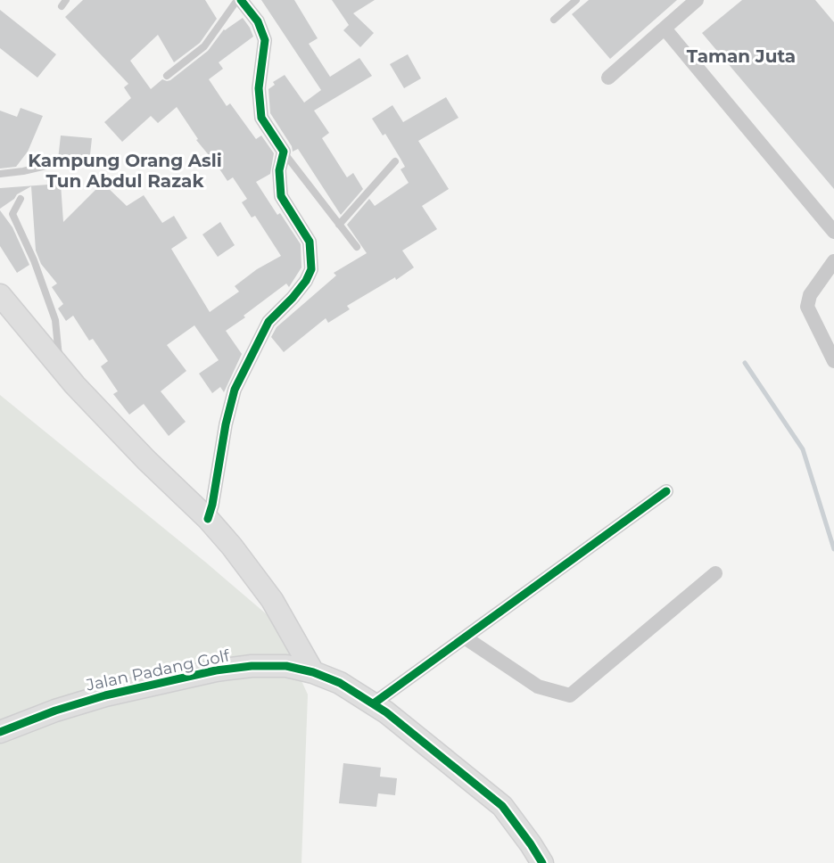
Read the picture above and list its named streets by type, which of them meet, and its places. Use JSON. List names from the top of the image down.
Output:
{
  "streets": {
    "street": ["Jalan Padang Golf"]
  },
  "districts": ["Taman Juta", "Kampung Orang Asli Tun Abdul Razak"]
}
